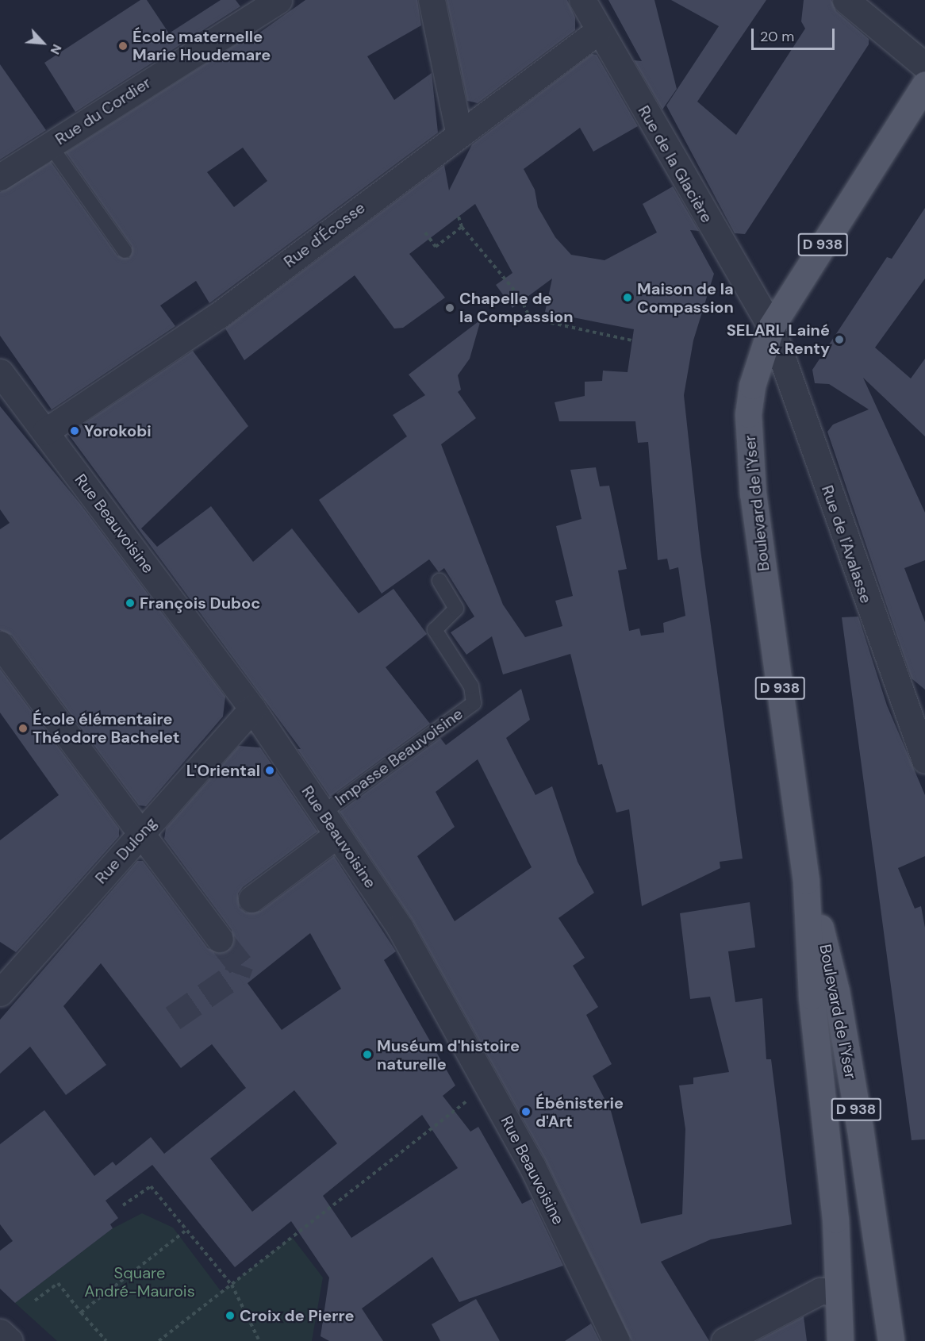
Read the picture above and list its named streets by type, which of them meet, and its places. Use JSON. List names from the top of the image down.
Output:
{
  "streets": {
    "main road": ["D 938", "Boulevard de l'Yser"],
    "street": [
      "Rue du Cordier",
      "Rue de la Glacière",
      "Rue d'Écosse",
      "Rue Beauvoisine",
      "Rue de l'Avalasse",
      "Rue Dulong"
    ],
    "lane": ["Impasse Beauvoisine"]
  },
  "crossings": [
    ["Rue de la Glacière", "Rue d'Écosse"],
    ["Rue de la Glacière", "Boulevard de l'Yser"],
    ["Rue de la Glacière", "Rue de l'Avalasse"],
    ["Rue d'Écosse", "Rue Beauvoisine"],
    ["Boulevard de l'Yser", "Rue de l'Avalasse"],
    ["Rue Beauvoisine", "Impasse Beauvoisine"],
    ["Rue Beauvoisine", "Rue Dulong"]
  ],
  "parks": ["Square André-Maurois"],
  "places": [
    "École maternelle Marie Houdemare",
    "Maison de la Compassion",
    "Chapelle de la Compassion",
    "SELARL Lainé & Renty",
    "Yorokobi",
    "François Duboc",
    "École élémentaire Théodore Bachelet",
    "L'Oriental",
    "Muséum d'histoire naturelle",
    "Ébénisterie d'Art",
    "Croix de Pierre"
  ],
  "scale_bar": "20 m",
  "north": "bottom right"
}
